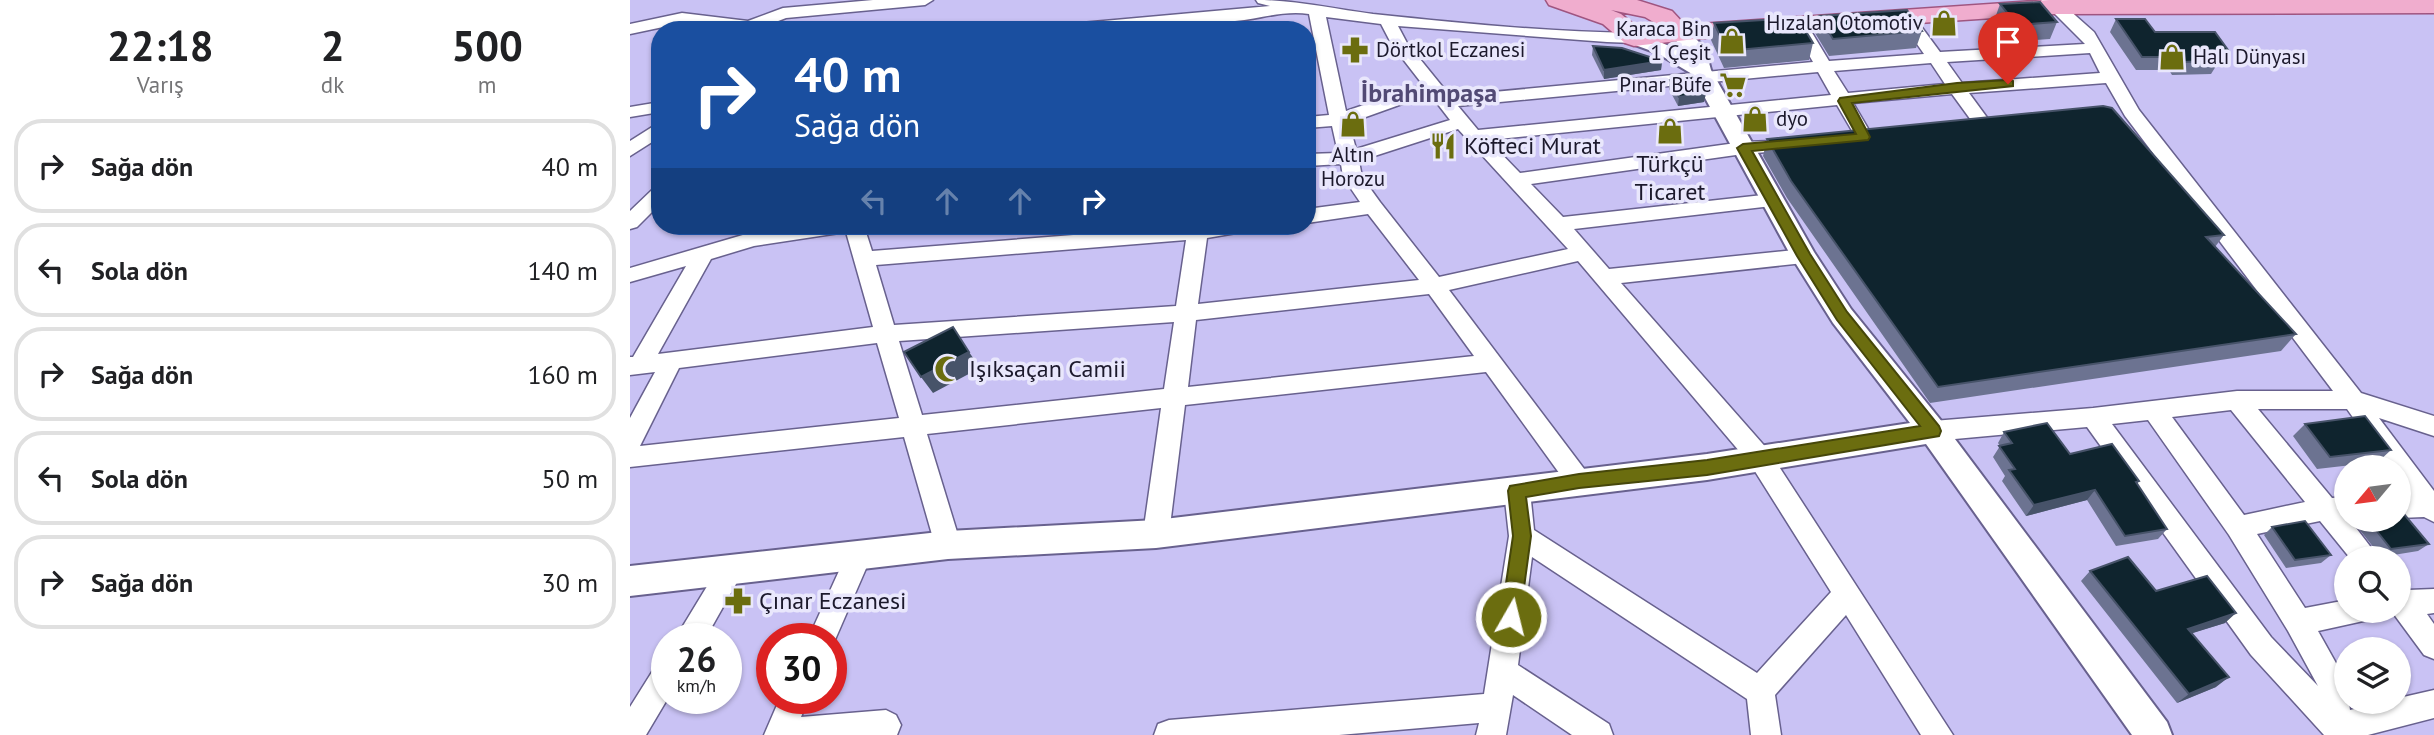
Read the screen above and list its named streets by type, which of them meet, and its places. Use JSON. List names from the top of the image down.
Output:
{
  "districts": ["İbrahimpaşa"],
  "places": {
    "shop": [
      "Hızalan Otomotiv",
      "Karaca Bin 1 Çeşit",
      "Halı Dünyası",
      "dyo",
      "Altın Horozu",
      "Türkçü Ticaret"
    ],
    "pharmacy": ["Dörtkol Eczanesi", "Çınar Eczanesi"],
    "supermarket": ["Pınar Büfe"],
    "restaurant": ["Köfteci Murat"],
    "mosque": ["Işıksaçan Camii"]
  },
  "north": "bottom left",
  "page": {
    "eta": [
      "22:18",
      "Varış",
      "2",
      "dk",
      "500",
      "m"
    ],
    "turn": ["40 m", "Sağa dön"],
    "list": [
      {
        "name": "Sağa dön",
        "value": "40 m"
      },
      {
        "name": "Sola dön",
        "value": "140 m"
      },
      {
        "name": "Sağa dön",
        "value": "160 m"
      },
      {
        "name": "Sola dön",
        "value": "50 m"
      },
      {
        "name": "Sağa dön",
        "value": "30 m"
      }
    ],
    "speed": "26 km/h",
    "limit": "30"
  }
}
